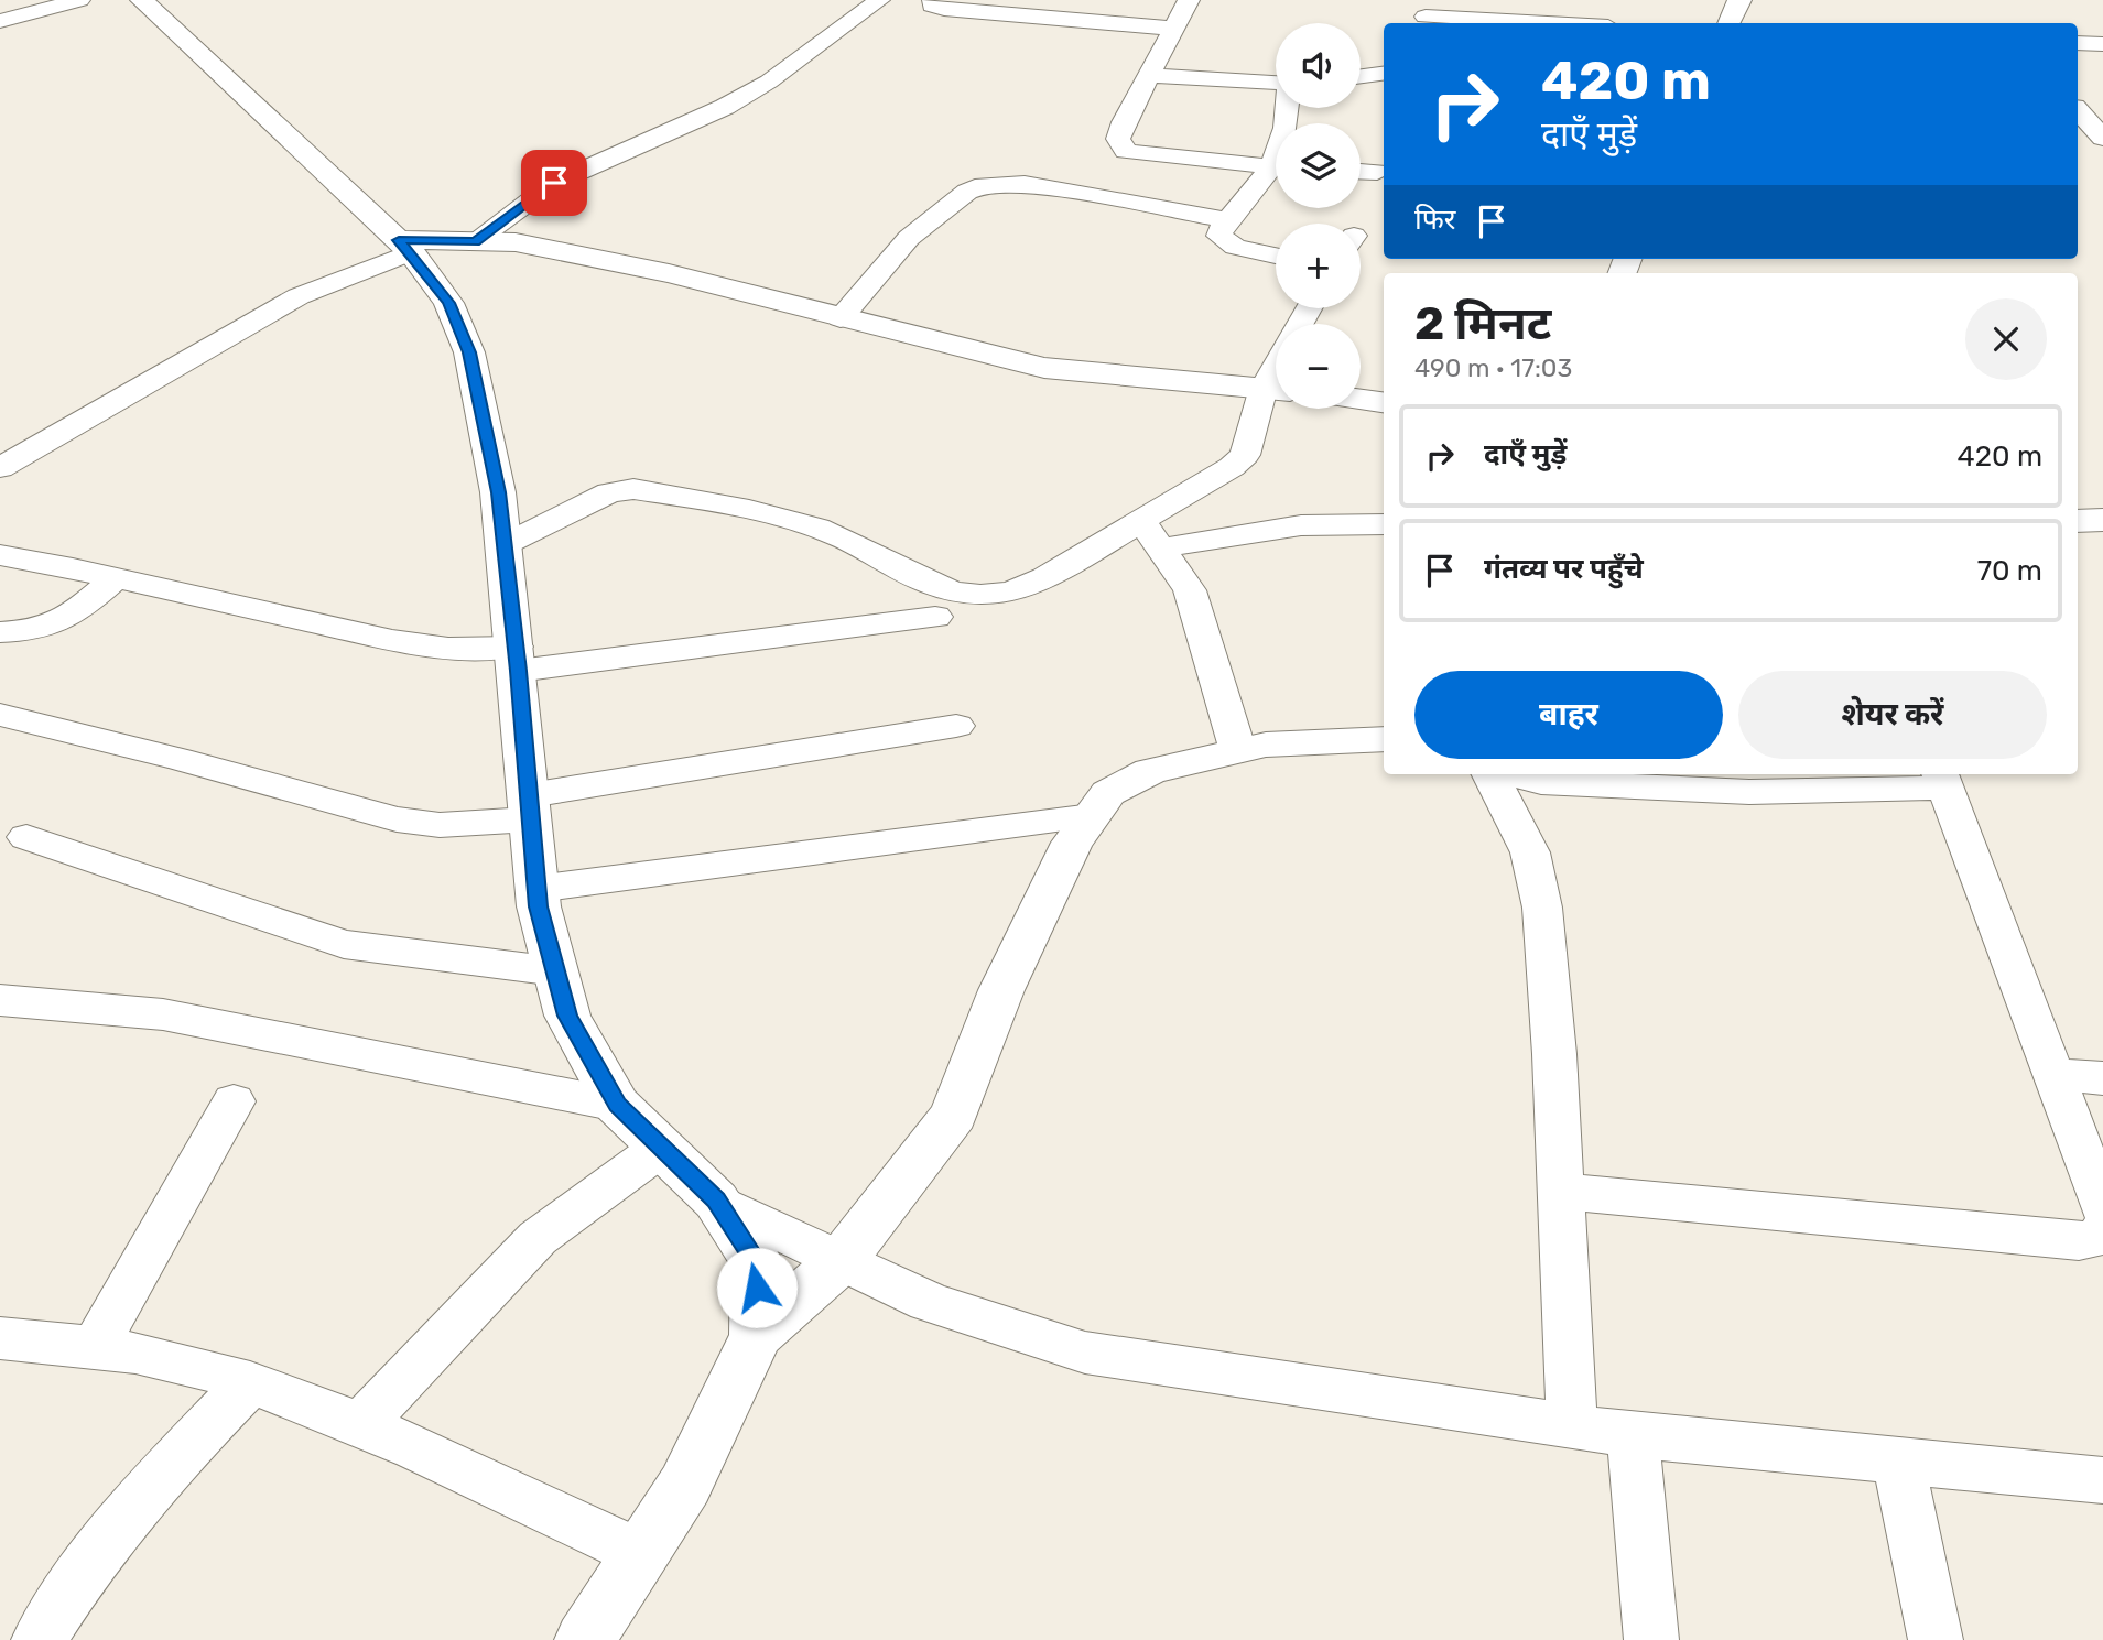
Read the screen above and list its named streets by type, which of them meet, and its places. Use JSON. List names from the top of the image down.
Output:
{
  "page": {
    "map_buttons": ["+", "−"],
    "turn": ["420 m", "दाएँ मुड़ें"],
    "then": "फिर",
    "heading": ["2 मिनट", "490 m · 17:03"],
    "list": [
      {
        "name": "दाएँ मुड़ें",
        "value": "420 m"
      },
      {
        "name": "गंतव्य पर पहुँचे",
        "value": "70 m"
      }
    ],
    "buttons": ["बाहर", "शेयर करें"]
  }
}
